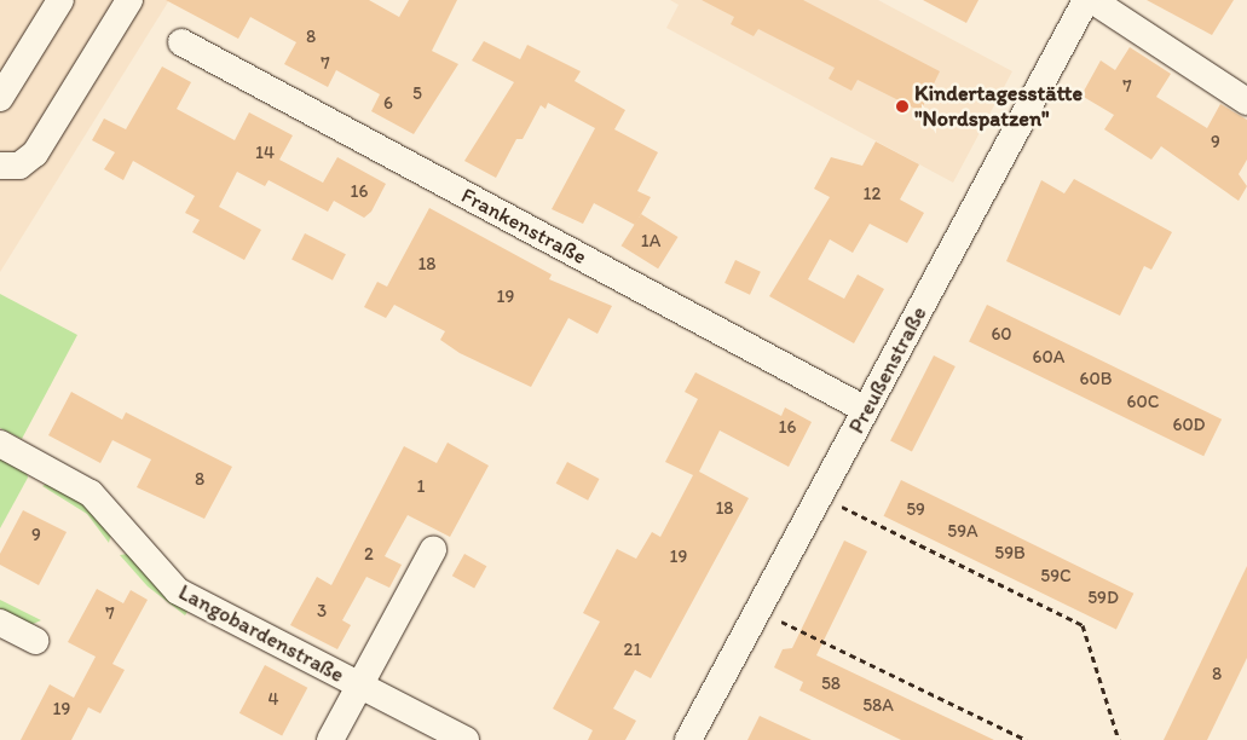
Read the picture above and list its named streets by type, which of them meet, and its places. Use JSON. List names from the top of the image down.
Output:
{
  "streets": {
    "street": ["Frankenstraße", "Preußenstraße", "Langobardenstraße"]
  },
  "crossings": [
    ["Frankenstraße", "Preußenstraße"]
  ],
  "places": ["Kindertagesstätte \"Nordspatzen\""],
  "house_numbers": [
    "8",
    "7",
    "7",
    "5",
    "6",
    "9",
    "14",
    "16",
    "12",
    "1A",
    "18",
    "19",
    "60",
    "60A",
    "60B",
    "60C",
    "60D",
    "16",
    "8",
    "1",
    "18",
    "59",
    "59A",
    "9",
    "59B",
    "2",
    "19",
    "59C",
    "59D",
    "3",
    "7",
    "21",
    "8",
    "58",
    "4",
    "58A",
    "19"
  ]
}
